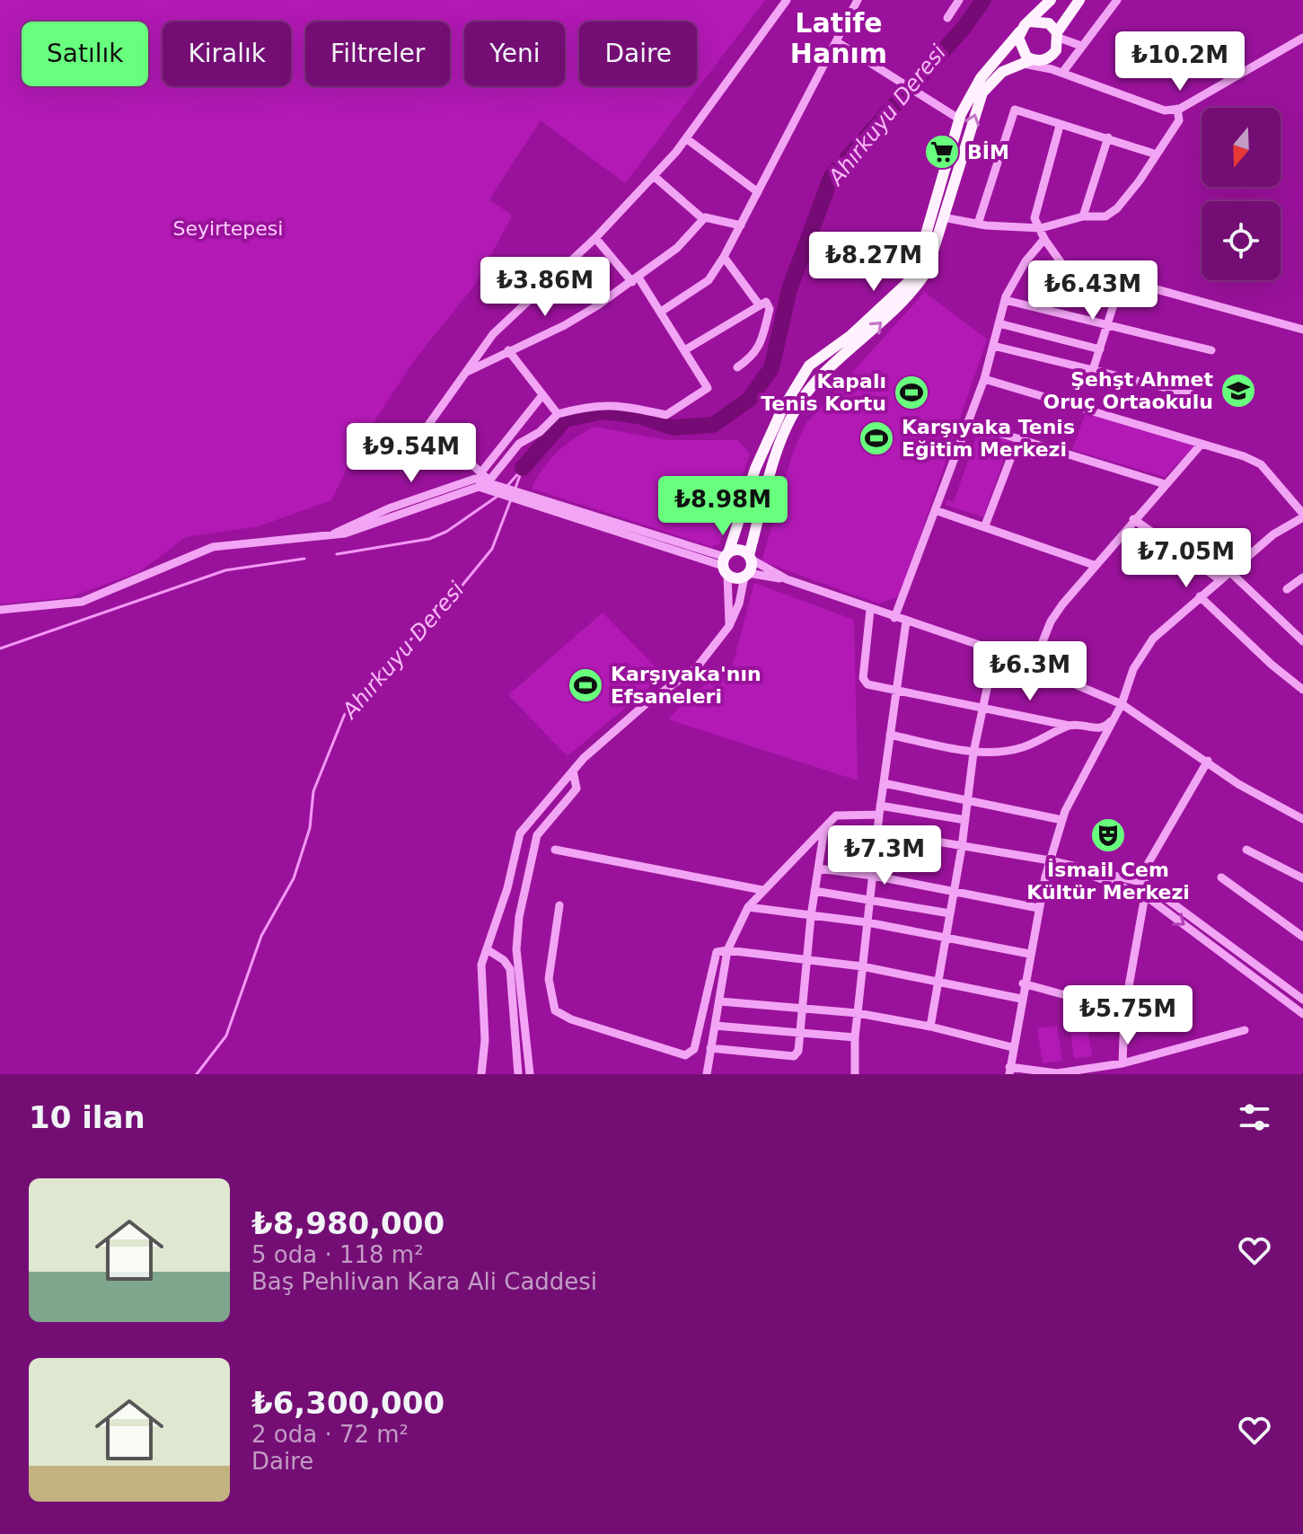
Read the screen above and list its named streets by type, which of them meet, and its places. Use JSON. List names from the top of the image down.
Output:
{
  "districts": ["Latife Hanım"],
  "water": ["Ahırkuyu Deresi"],
  "parks": ["Seyirtepesi"],
  "places": {
    "supermarket": ["BİM"],
    "school or university": ["Şehşt Ahmet Oruç Ortaokulu"],
    "sports": ["Kapalı Tenis Kortu", "Karşıyaka Tenis Eğitim Merkezi", "Karşıyaka'nın Efsaneleri"],
    "theatre": ["İsmail Cem Kültür Merkezi"]
  },
  "north": "bottom",
  "page": {
    "chip": [
      "Satılık",
      "Kiralık",
      "Filtreler",
      "Yeni",
      "Daire"
    ],
    "price": [
      "₺10.2M",
      "₺8.27M",
      "₺3.86M",
      "₺6.43M",
      "₺9.54M",
      "₺8.98M",
      "₺7.05M",
      "₺6.3M",
      "₺7.3M",
      "₺5.75M"
    ],
    "heading": "10 ilan",
    "list": [
      {
        "name": "₺8,980,000",
        "note": "5 oda · 118 m² · Baş Pehlivan Kara Ali Caddesi"
      },
      {
        "name": "₺6,300,000",
        "note": "2 oda · 72 m² · Daire"
      }
    ]
  }
}
